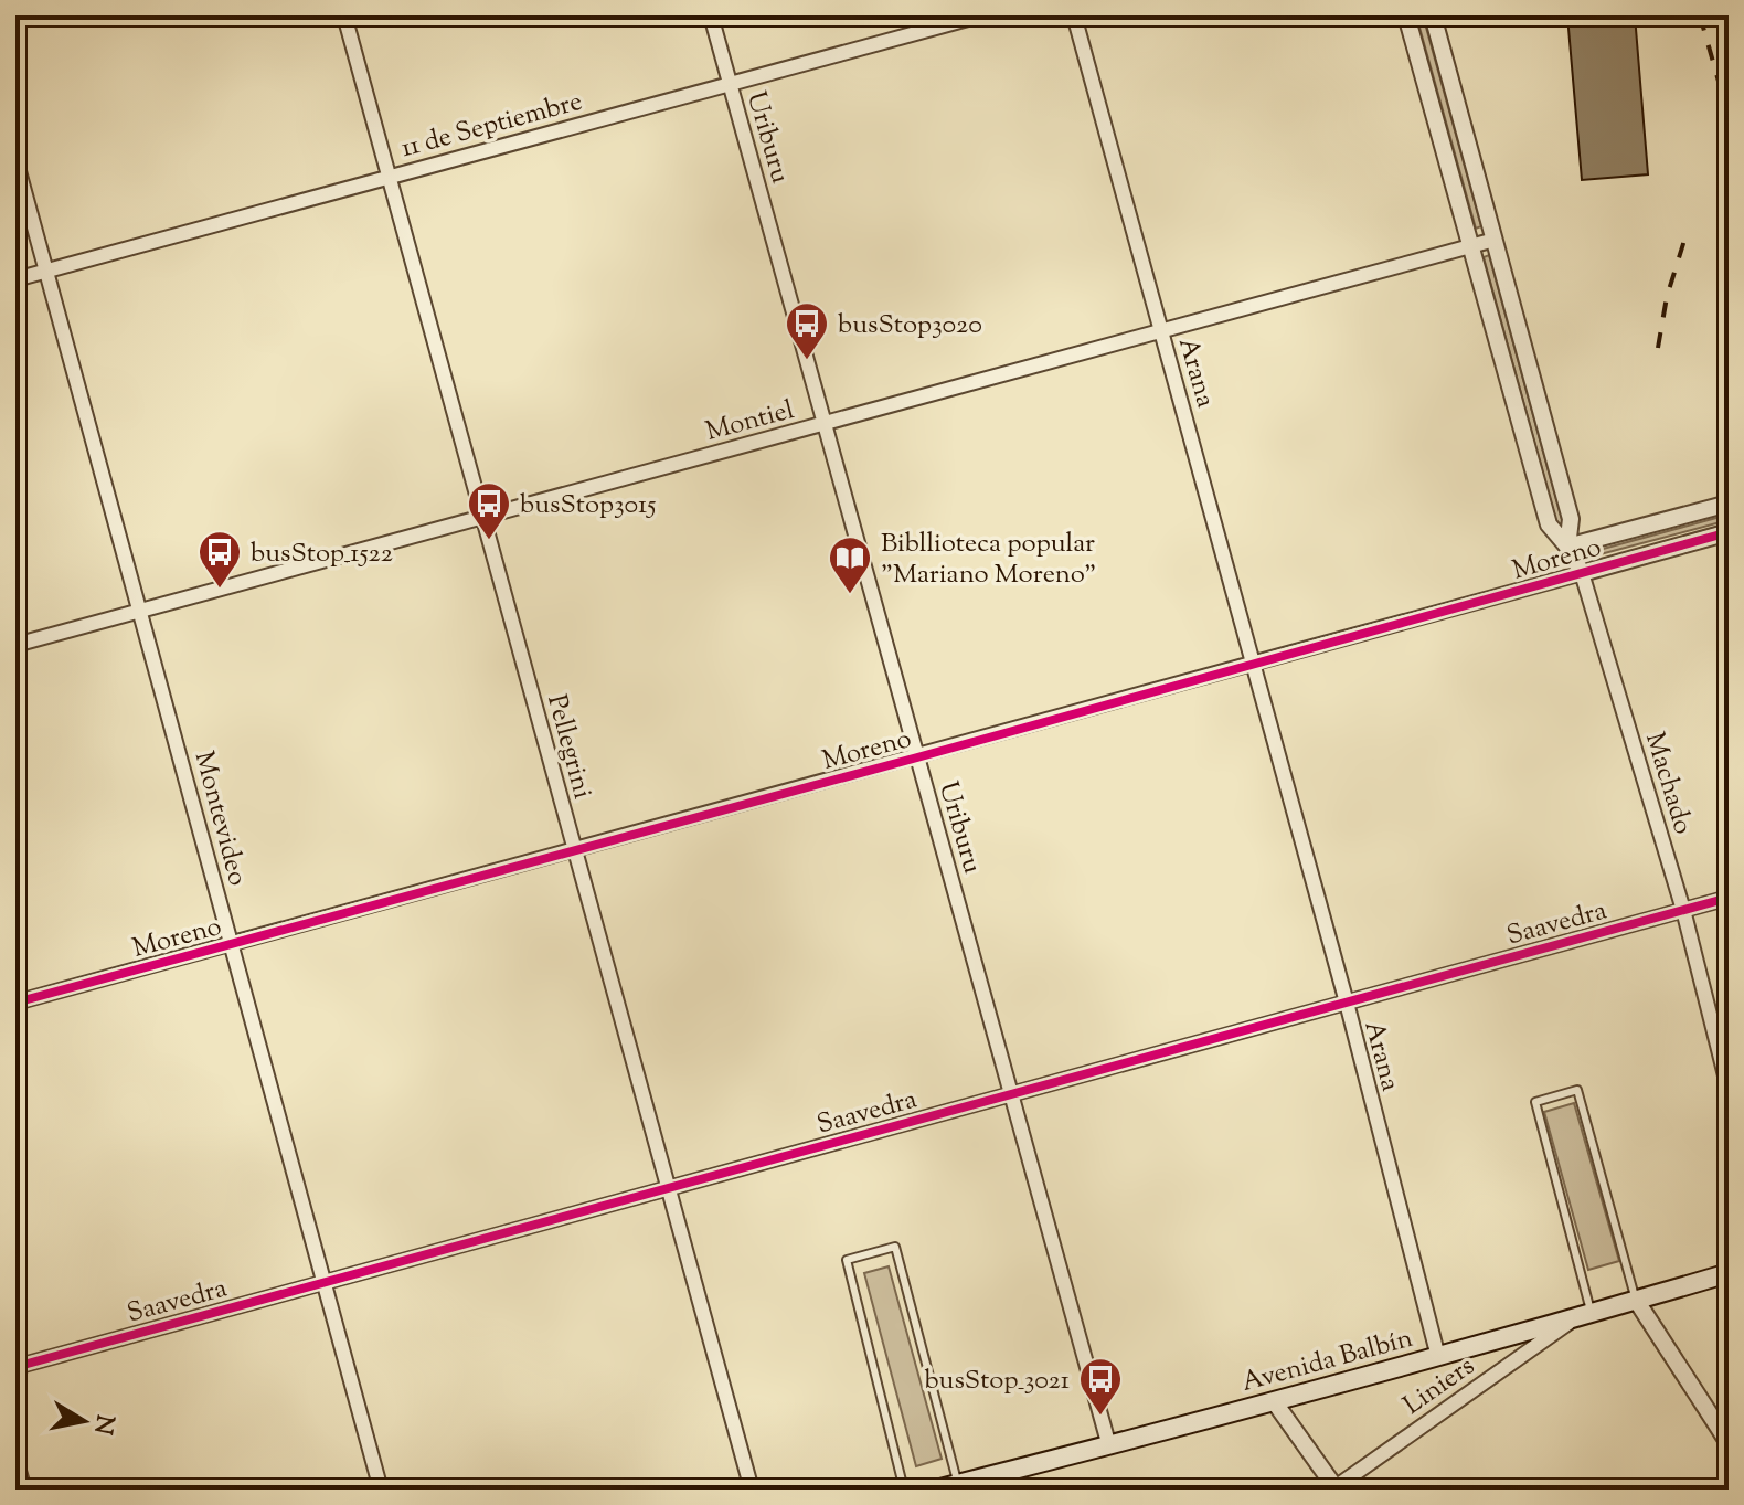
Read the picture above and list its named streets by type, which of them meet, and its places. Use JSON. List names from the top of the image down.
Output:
{
  "streets": {
    "main road": ["Avenida Balbín"],
    "street": [
      "11 de Septiembre",
      "Uriburu",
      "Arana",
      "Montiel",
      "Moreno",
      "Pellegrini",
      "Machado",
      "Montevideo",
      "Saavedra",
      "Liniers"
    ]
  },
  "crossings": [
    ["11 de Septiembre", "Uriburu"],
    ["11 de Septiembre", "Pellegrini"],
    ["11 de Septiembre", "Montevideo"],
    ["Uriburu", "Montiel"],
    ["Uriburu", "Moreno"],
    ["Uriburu", "Saavedra"],
    ["Uriburu", "Avenida Balbín"],
    ["Arana", "Montiel"],
    ["Arana", "Moreno"],
    ["Arana", "Saavedra"],
    ["Arana", "Avenida Balbín"],
    ["Montiel", "Pellegrini"],
    ["Montiel", "Machado"],
    ["Montiel", "Montevideo"],
    ["Moreno", "Pellegrini"],
    ["Moreno", "Machado"],
    ["Moreno", "Montevideo"],
    ["Pellegrini", "Saavedra"],
    ["Machado", "Saavedra"],
    ["Montevideo", "Saavedra"],
    ["Avenida Balbín", "Liniers"]
  ],
  "places": {
    "bus stop": [
      "busStop3020",
      "busStop3015",
      "busStop_1522",
      "busStop_3021"
    ],
    "library": ["Bibllioteca popular \"Mariano Moreno\""]
  },
  "north": "right"
}
